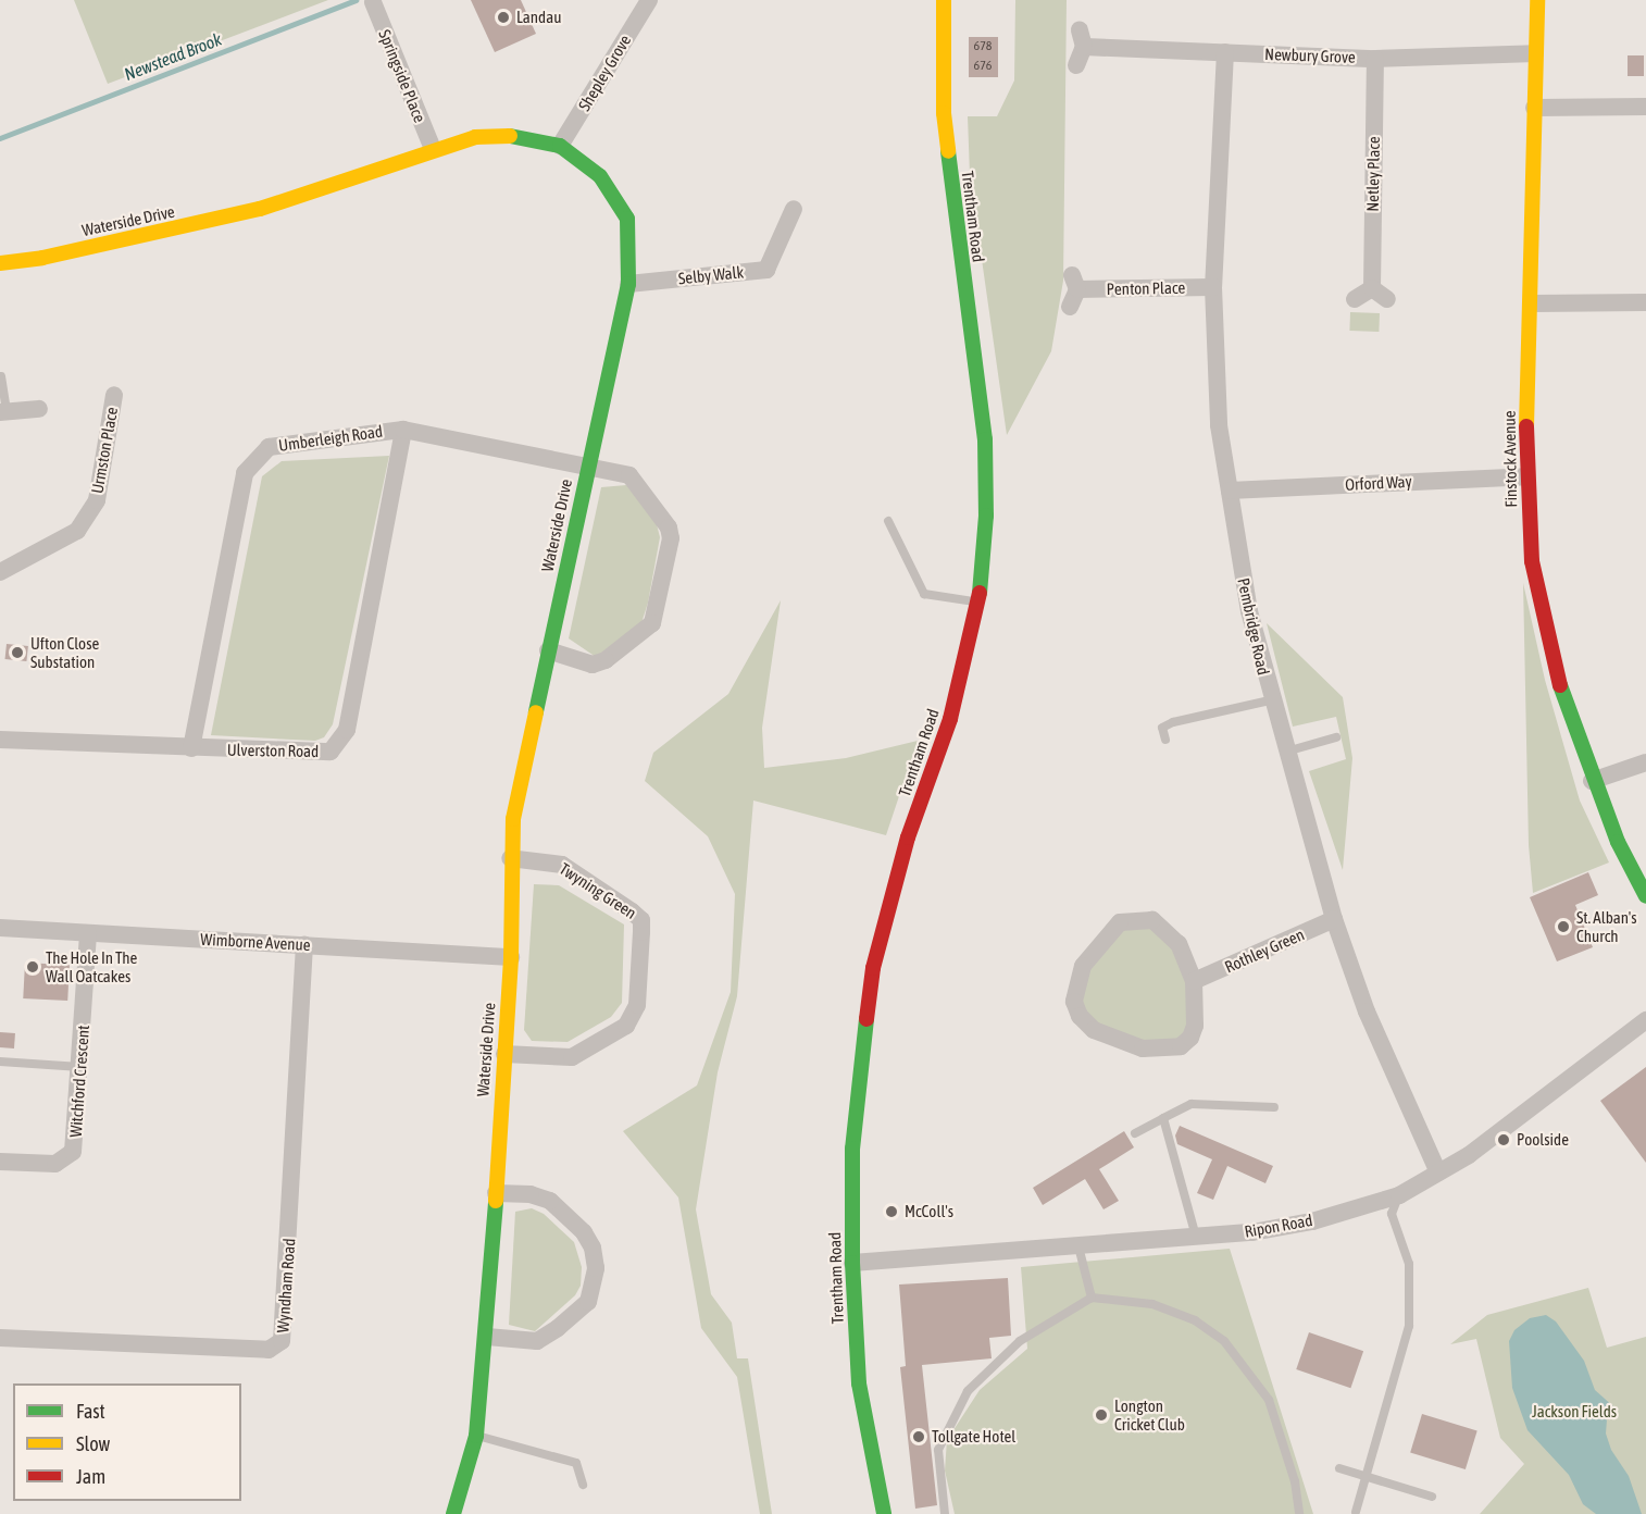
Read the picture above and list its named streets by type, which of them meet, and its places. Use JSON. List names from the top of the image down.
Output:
{
  "streets": {
    "street": [
      "Newbury Grove",
      "Shepley Grove",
      "Springside Place",
      "Netley Place",
      "Trentham Road",
      "Waterside Drive",
      "Selby Walk",
      "Penton Place",
      "Umberleigh Road",
      "Urmston Place",
      "Finstock Avenue",
      "Orford Way",
      "Pembridge Road",
      "Ulverston Road",
      "Twyning Green",
      "Wimborne Avenue",
      "Rothley Green",
      "Witchford Crescent",
      "Ripon Road",
      "Wyndham Road"
    ]
  },
  "crossings": [
    ["Newbury Grove", "Netley Place"],
    ["Newbury Grove", "Finstock Avenue"],
    ["Newbury Grove", "Pembridge Road"],
    ["Shepley Grove", "Waterside Drive"],
    ["Springside Place", "Waterside Drive"],
    ["Trentham Road", "Ripon Road"],
    ["Waterside Drive", "Selby Walk"],
    ["Waterside Drive", "Umberleigh Road"],
    ["Waterside Drive", "Twyning Green"],
    ["Waterside Drive", "Wimborne Avenue"],
    ["Penton Place", "Pembridge Road"],
    ["Umberleigh Road", "Ulverston Road"],
    ["Finstock Avenue", "Orford Way"],
    ["Orford Way", "Pembridge Road"],
    ["Pembridge Road", "Rothley Green"],
    ["Pembridge Road", "Ripon Road"],
    ["Wimborne Avenue", "Witchford Crescent"],
    ["Wimborne Avenue", "Wyndham Road"]
  ],
  "water": ["Newstead Brook"],
  "parks": ["Jackson Fields"],
  "places": [
    "Landau",
    "Ufton Close Substation",
    "St. Alban's Church",
    "The Hole In The Wall Oatcakes",
    "Poolside",
    "McColl's",
    "Longton Cricket Club",
    "Tollgate Hotel"
  ],
  "house_numbers": ["678", "676"],
  "legend": ["Fast", "Slow", "Jam"]
}
